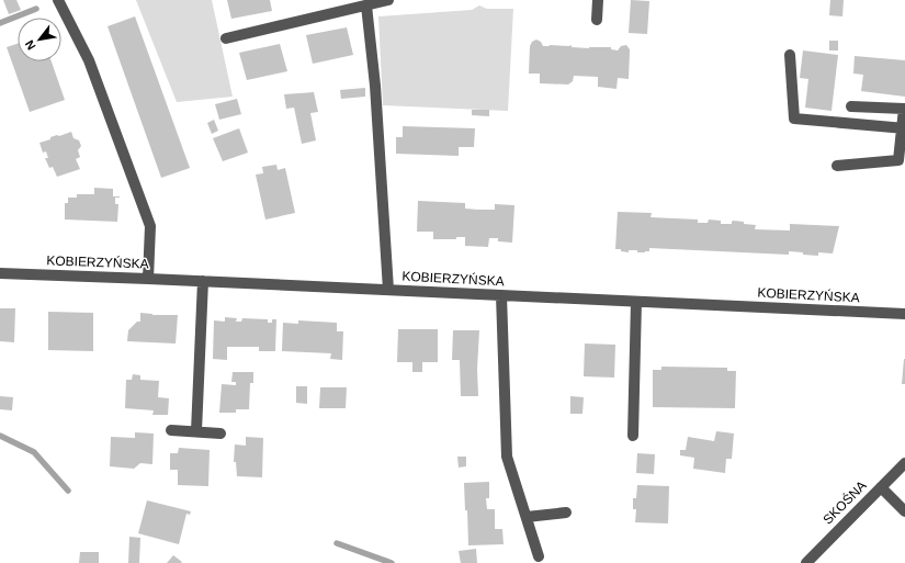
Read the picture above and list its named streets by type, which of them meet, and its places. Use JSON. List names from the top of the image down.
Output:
{
  "streets": {
    "street": ["KOBIERZYŃSKA", "SKOŚNA"]
  },
  "north": "bottom left"
}
